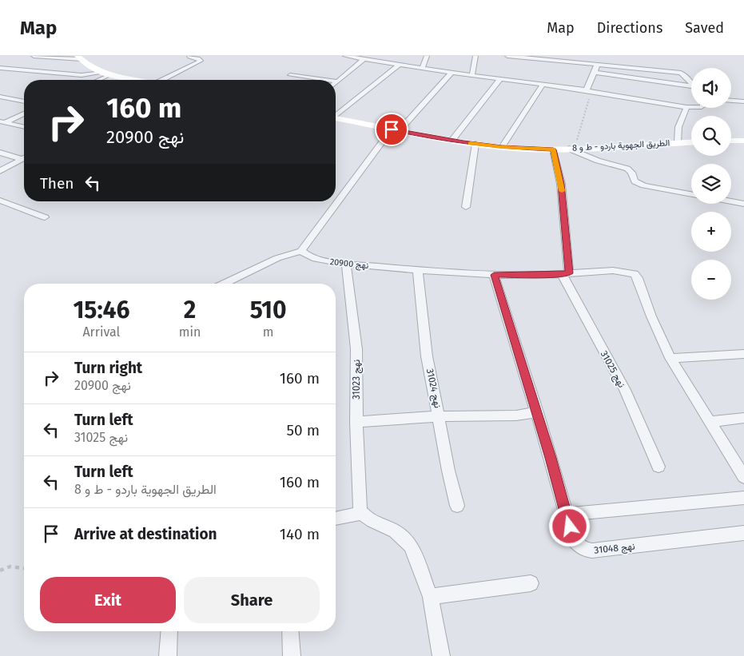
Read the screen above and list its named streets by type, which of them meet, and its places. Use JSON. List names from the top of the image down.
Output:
{
  "streets": {
    "main road": ["الطريق الجهوية باردو - ط و 8"],
    "street": [
      "نهج 20900",
      "نهج 31025",
      "نهج 31023",
      "نهج 31024",
      "نهج 31048"
    ]
  },
  "crossings": [
    ["الطريق الجهوية باردو - ط و 8", "نهج 31025"],
    ["نهج 20900", "نهج 31025"],
    ["نهج 20900", "نهج 31023"],
    ["نهج 20900", "نهج 31024"],
    ["نهج 20900", "نهج 31048"]
  ],
  "page": {
    "header": "Map",
    "nav": ["Map", "Directions", "Saved"],
    "map_buttons": ["+", "−"],
    "turn": ["160 m", "نهج 20900"],
    "then": "Then",
    "eta": [
      "15:46",
      "Arrival",
      "2",
      "min",
      "510",
      "m"
    ],
    "list": [
      {
        "name": "Turn right",
        "note": "نهج 20900",
        "value": "160 m"
      },
      {
        "name": "Turn left",
        "note": "نهج 31025",
        "value": "50 m"
      },
      {
        "name": "Turn left",
        "note": "الطريق الجهوية باردو - ط و 8",
        "value": "160 m"
      },
      {
        "name": "Arrive at destination",
        "value": "140 m"
      }
    ],
    "buttons": ["Exit", "Share"]
  }
}
